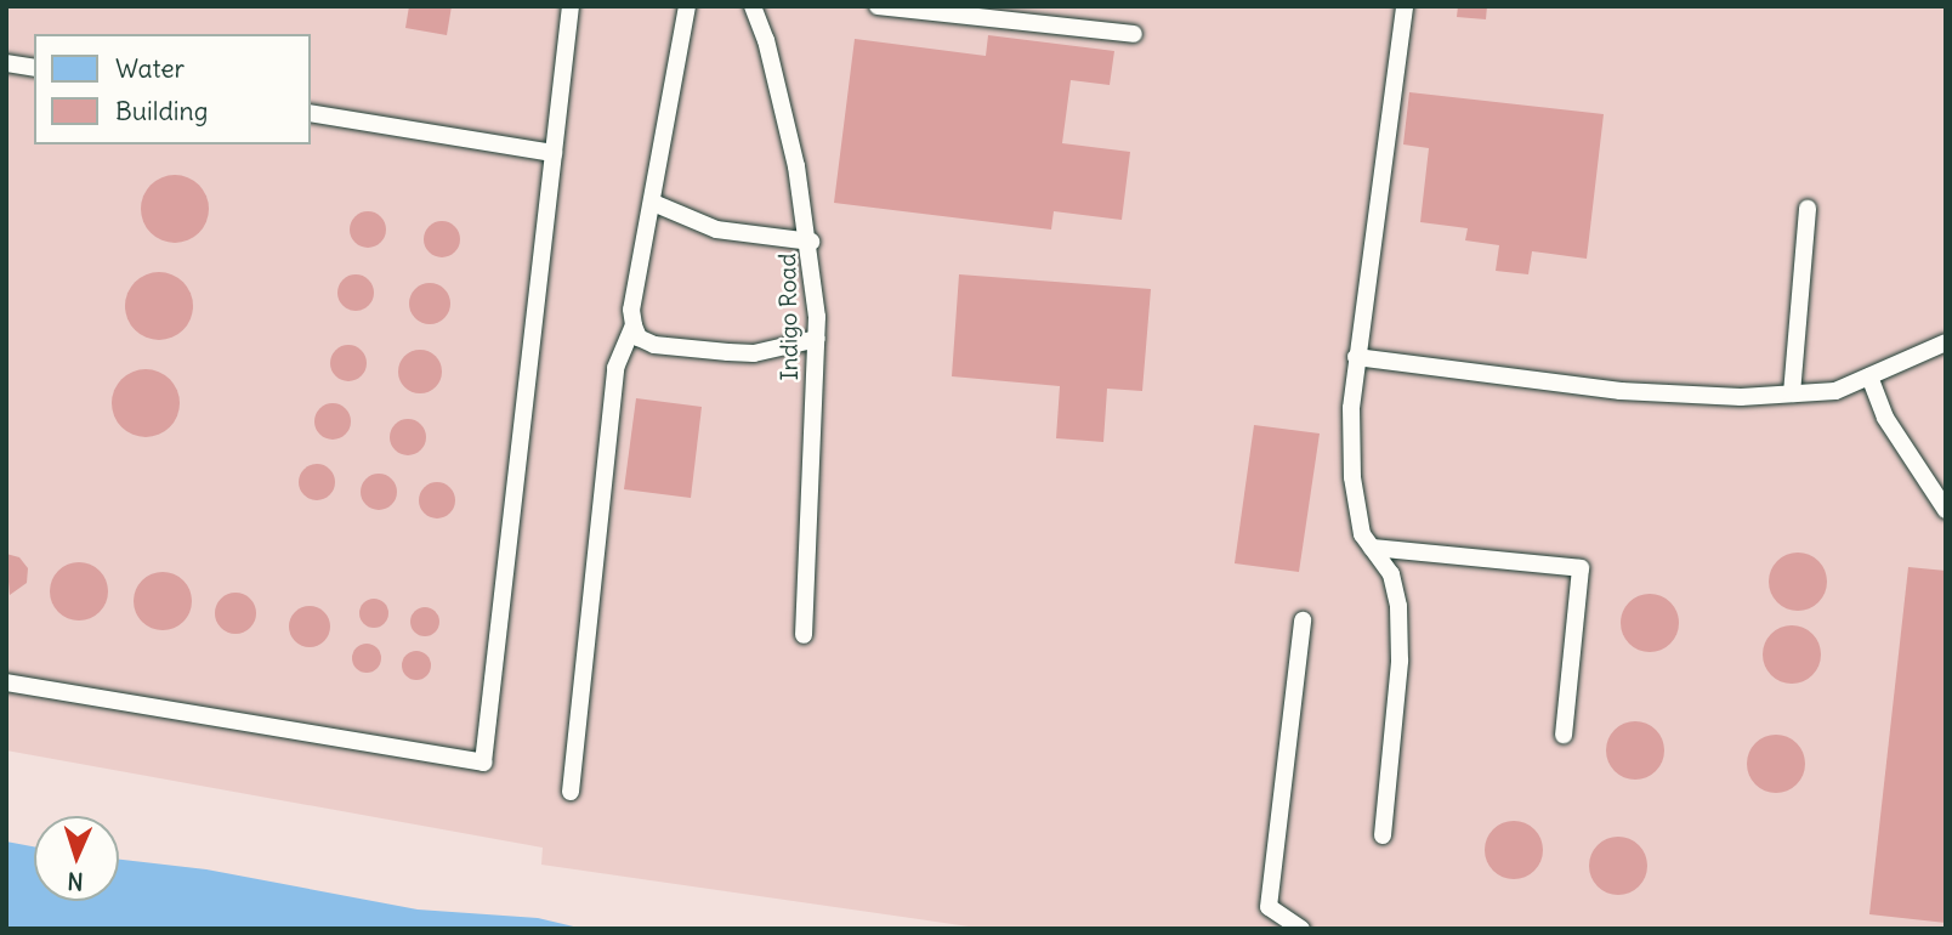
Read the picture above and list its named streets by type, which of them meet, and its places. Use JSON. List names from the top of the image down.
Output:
{
  "streets": {
    "lane": ["Indigo Road"]
  },
  "legend": ["Water", "Building"],
  "north": "bottom"
}
